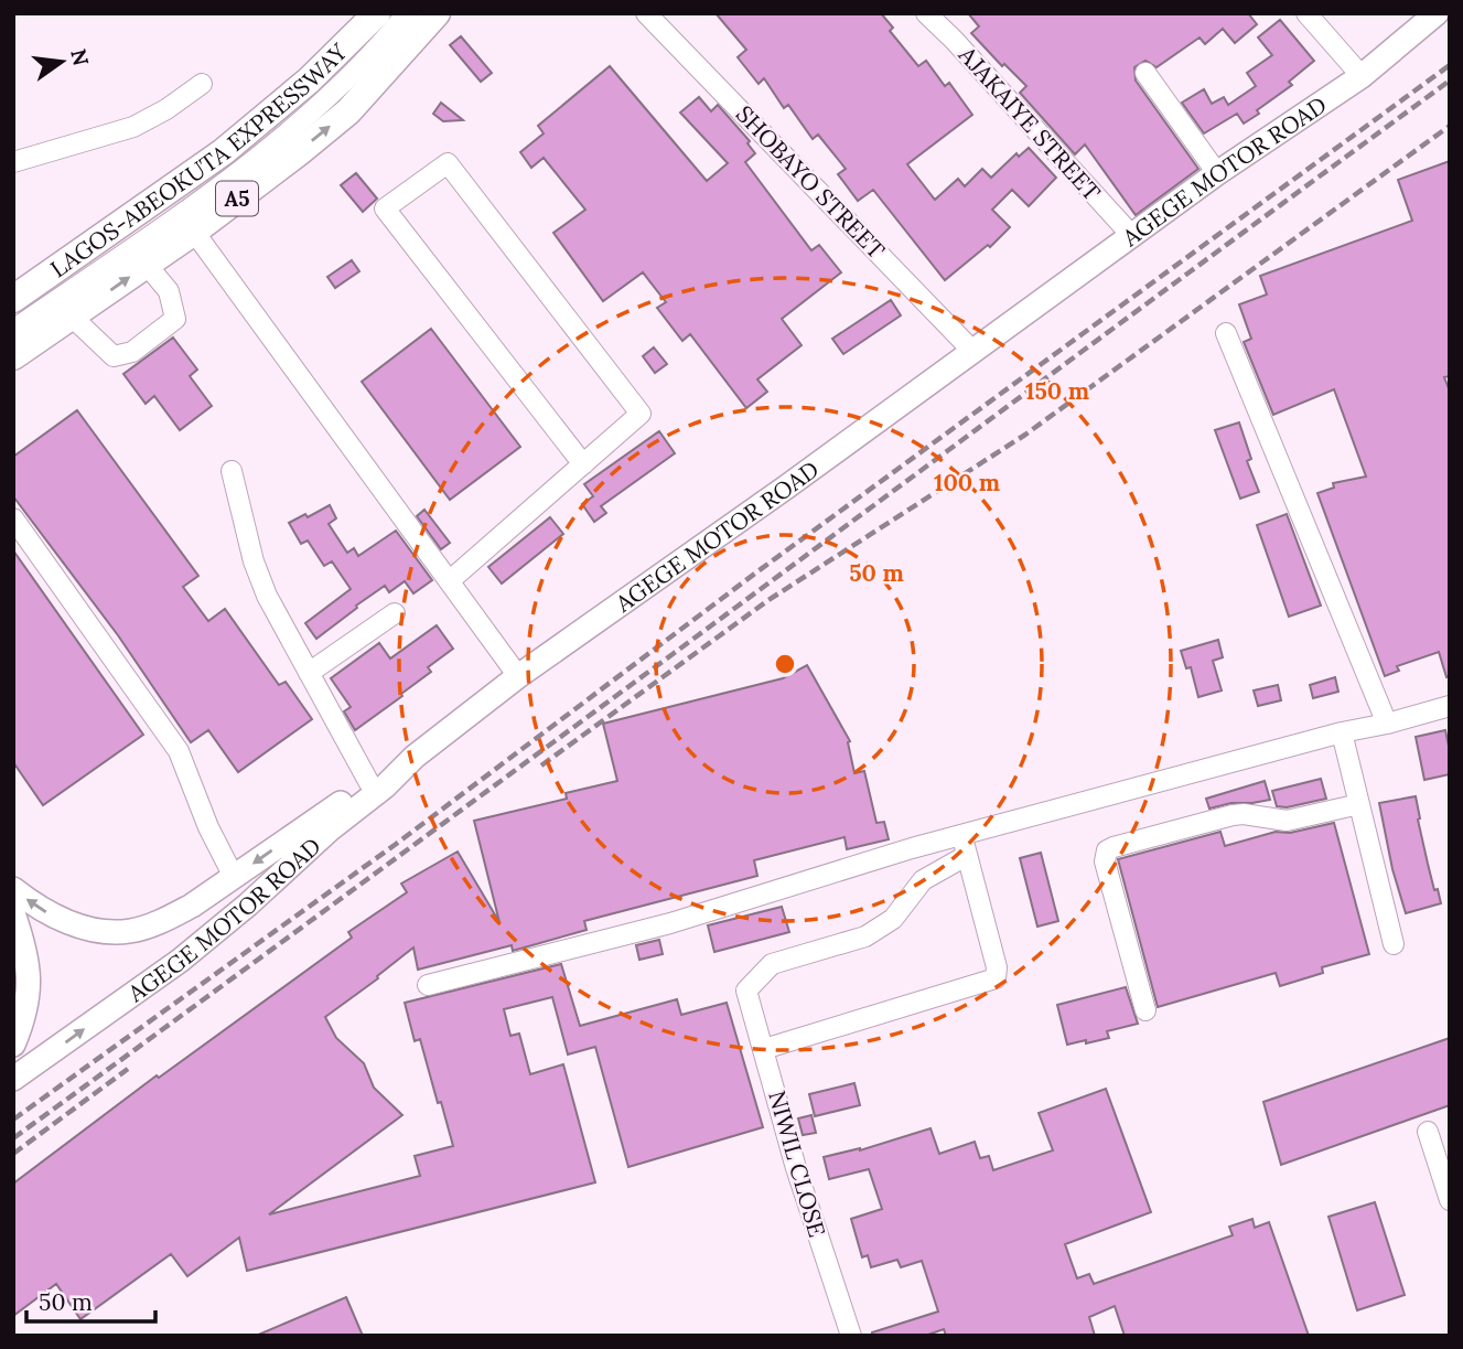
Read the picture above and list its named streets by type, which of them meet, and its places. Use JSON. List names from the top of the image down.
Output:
{
  "streets": {
    "highway": ["LAGOS-ABEOKUTA EXPRESSWAY", "A5"],
    "main road": ["AGEGE MOTOR ROAD"],
    "street": ["AJAKAIYE STREET", "SHOBAYO STREET", "NIWIL CLOSE"]
  },
  "crossings": [
    ["AJAKAIYE STREET", "AGEGE MOTOR ROAD"],
    ["AGEGE MOTOR ROAD", "SHOBAYO STREET"]
  ],
  "scale_bar": "50 m",
  "north": "right",
  "rings": ["150 m", "100 m", "50 m"]
}
